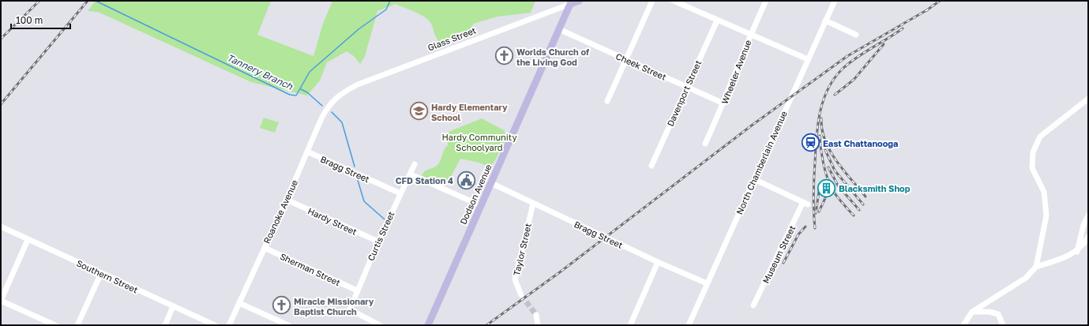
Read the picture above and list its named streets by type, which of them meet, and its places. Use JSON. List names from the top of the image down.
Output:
{
  "streets": {
    "main road": ["Glass Street", "Dodson Avenue"],
    "street": [
      "Cheek Street",
      "Wheeler Avenue",
      "Davenport Street",
      "North Chamberlain Avenue",
      "Bragg Street",
      "Roanoke Avenue",
      "Hardy Street",
      "Curtis Street",
      "Taylor Street",
      "Museum Street",
      "Sherman Street",
      "Southern Street"
    ]
  },
  "crossings": [
    ["Glass Street", "Dodson Avenue"],
    ["Glass Street", "Roanoke Avenue"],
    ["Cheek Street", "Wheeler Avenue"],
    ["Cheek Street", "Davenport Street"],
    ["Cheek Street", "Dodson Avenue"],
    ["North Chamberlain Avenue", "Bragg Street"],
    ["North Chamberlain Avenue", "Museum Street"],
    ["Bragg Street", "Dodson Avenue"],
    ["Bragg Street", "Roanoke Avenue"],
    ["Bragg Street", "Curtis Street"],
    ["Bragg Street", "Taylor Street"],
    ["Roanoke Avenue", "Hardy Street"],
    ["Roanoke Avenue", "Sherman Street"],
    ["Hardy Street", "Curtis Street"],
    ["Curtis Street", "Sherman Street"]
  ],
  "water": ["Tannery Branch"],
  "parks": ["Hardy Community Schoolyard"],
  "places": {
    "church": ["Worlds Church of the Living God", "Miracle Missionary Baptist Church"],
    "school or university": ["Hardy Elementary School"],
    "station": ["East Chattanooga"],
    "public building": ["CFD Station 4"],
    "building": ["Blacksmith Shop"]
  },
  "scale_bar": "100 m"
}
